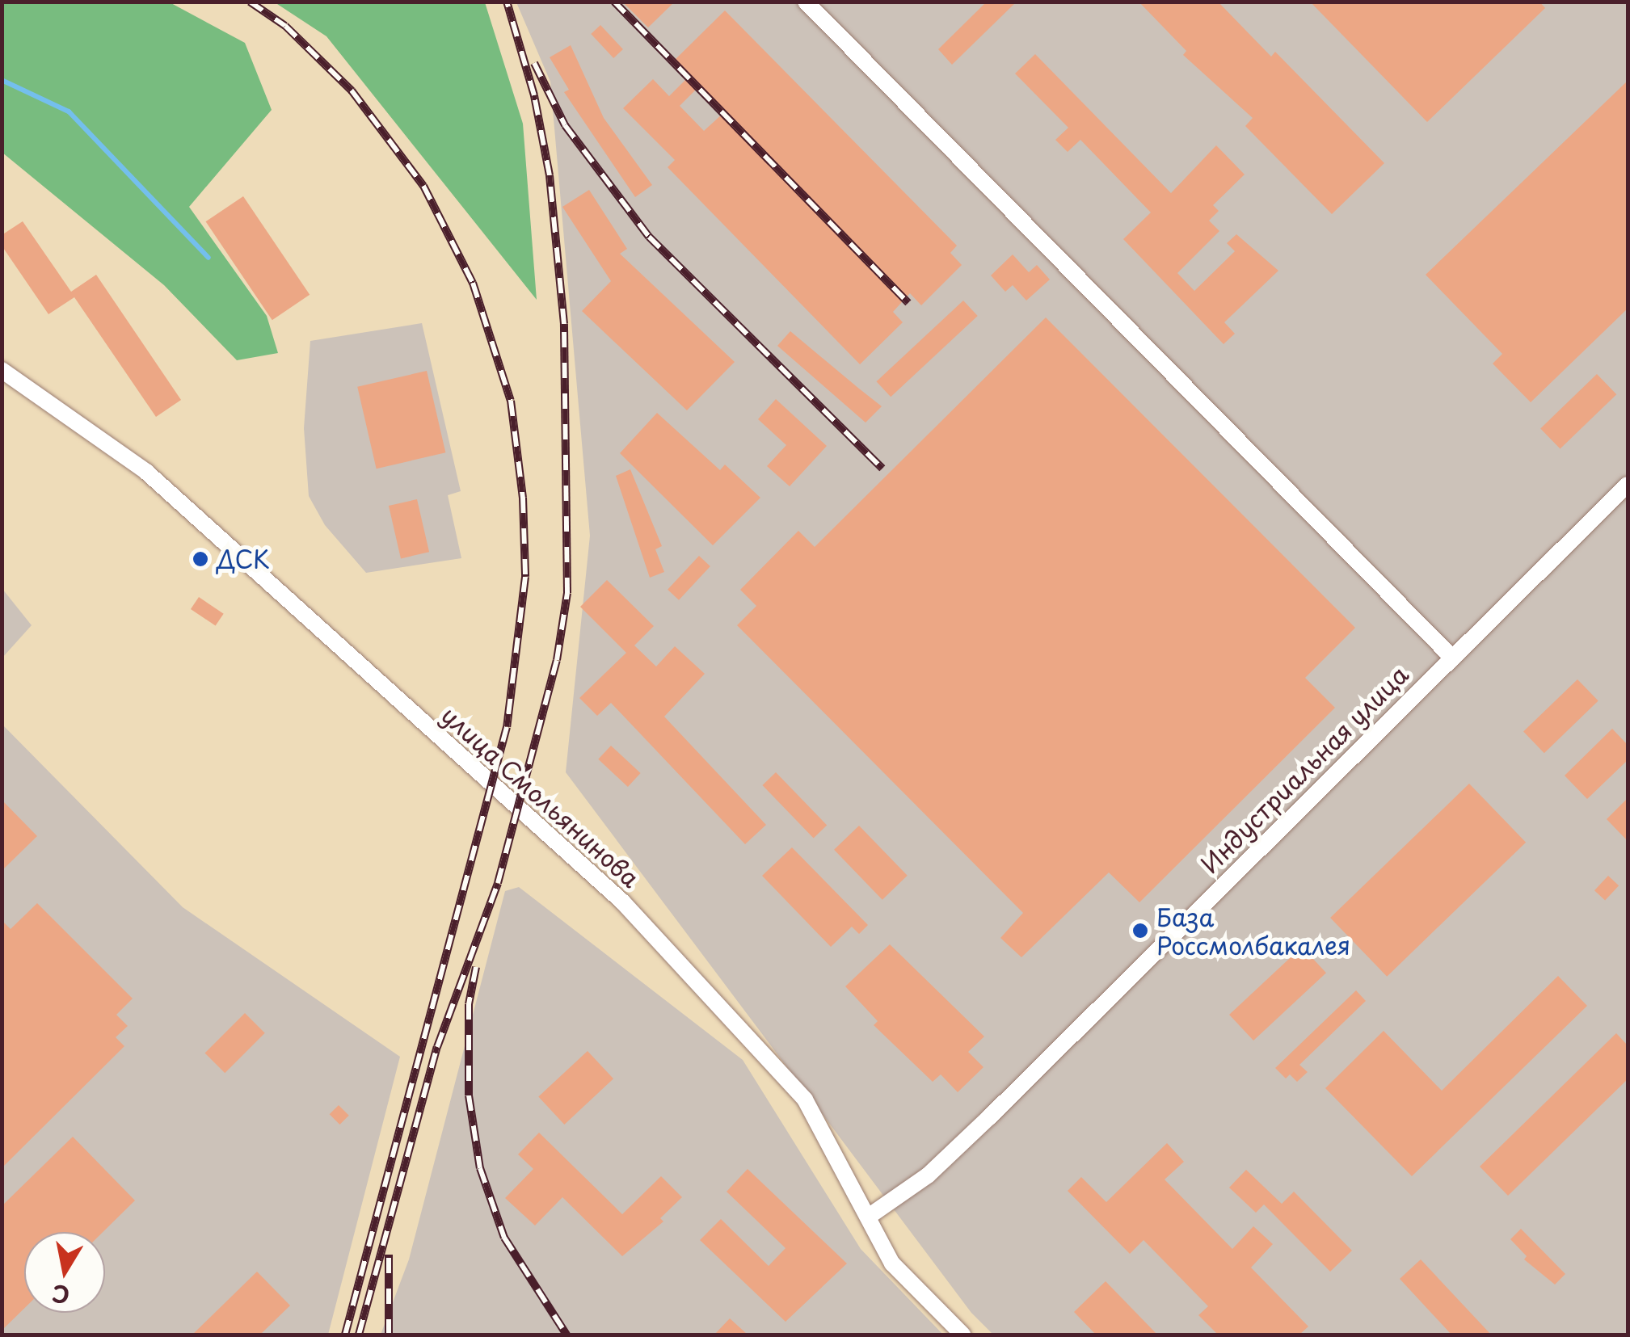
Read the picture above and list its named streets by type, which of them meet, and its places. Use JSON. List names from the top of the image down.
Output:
{
  "streets": {
    "street": ["Индустриальная улица", "улица Смольянинова"]
  },
  "crossings": [
    ["Индустриальная улица", "улица Смольянинова"]
  ],
  "places": ["ДСК", "База Россмолбакалея"],
  "north": "bottom"
}
